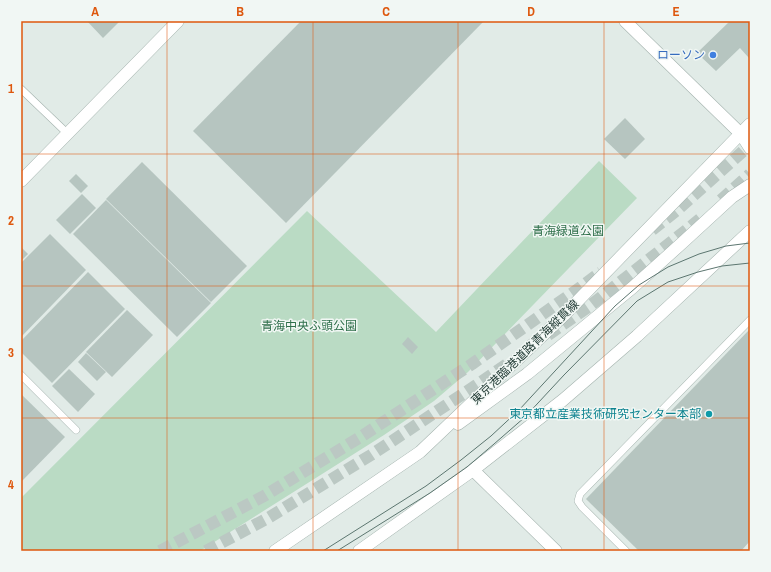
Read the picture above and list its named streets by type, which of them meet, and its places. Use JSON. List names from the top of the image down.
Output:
{
  "streets": {
    "street": ["東京港臨港道路青海縦貫線"]
  },
  "parks": ["青海緑道公園", "青海中央ふ頭公園"],
  "places": ["ローソン", "東京都立産業技術研究センター本部"],
  "grid": {
    "columns": [
      "A",
      "B",
      "C",
      "D",
      "E"
    ],
    "rows": [
      "1",
      "2",
      "3",
      "4"
    ]
  }
}
